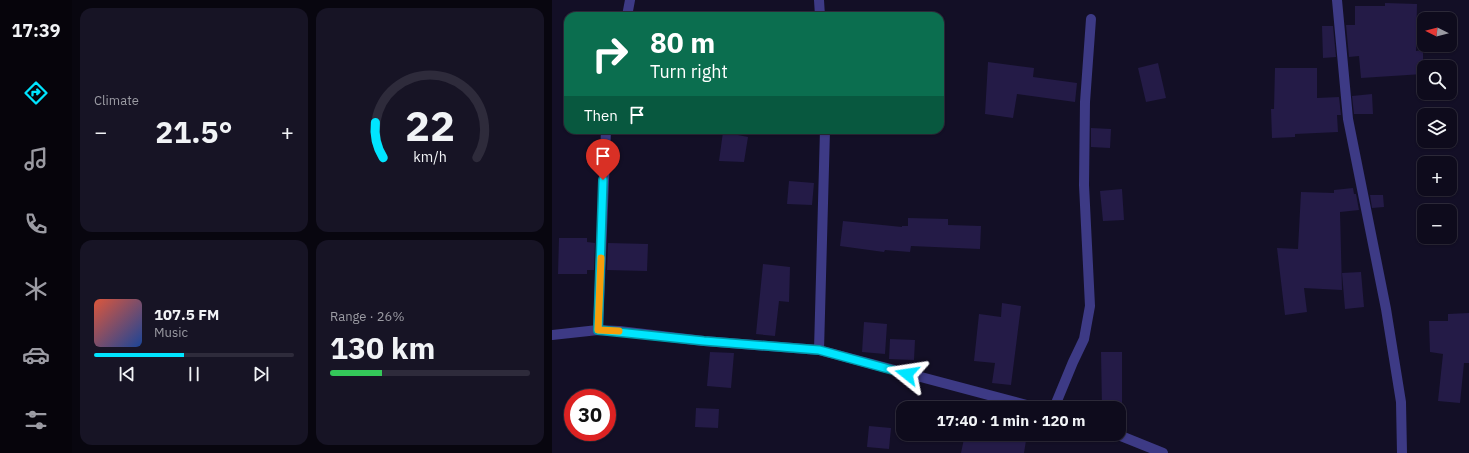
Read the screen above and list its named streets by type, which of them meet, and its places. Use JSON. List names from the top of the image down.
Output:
{
  "north": "left",
  "page": {
    "tabs": "17:39",
    "tile": [
      "Climate",
      ["Range · 26%", "130 km"]
    ],
    "map_buttons": ["+", "−"],
    "turn": ["80 m", "Turn right"],
    "then": "Then",
    "heat": ["−", "21.5°", "+"],
    "song": ["107.5 FM", "Music"],
    "limit": "30",
    "trip": "17:40 · 1 min · 120 m",
    "gauge": ["22", "km/h"]
  }
}
